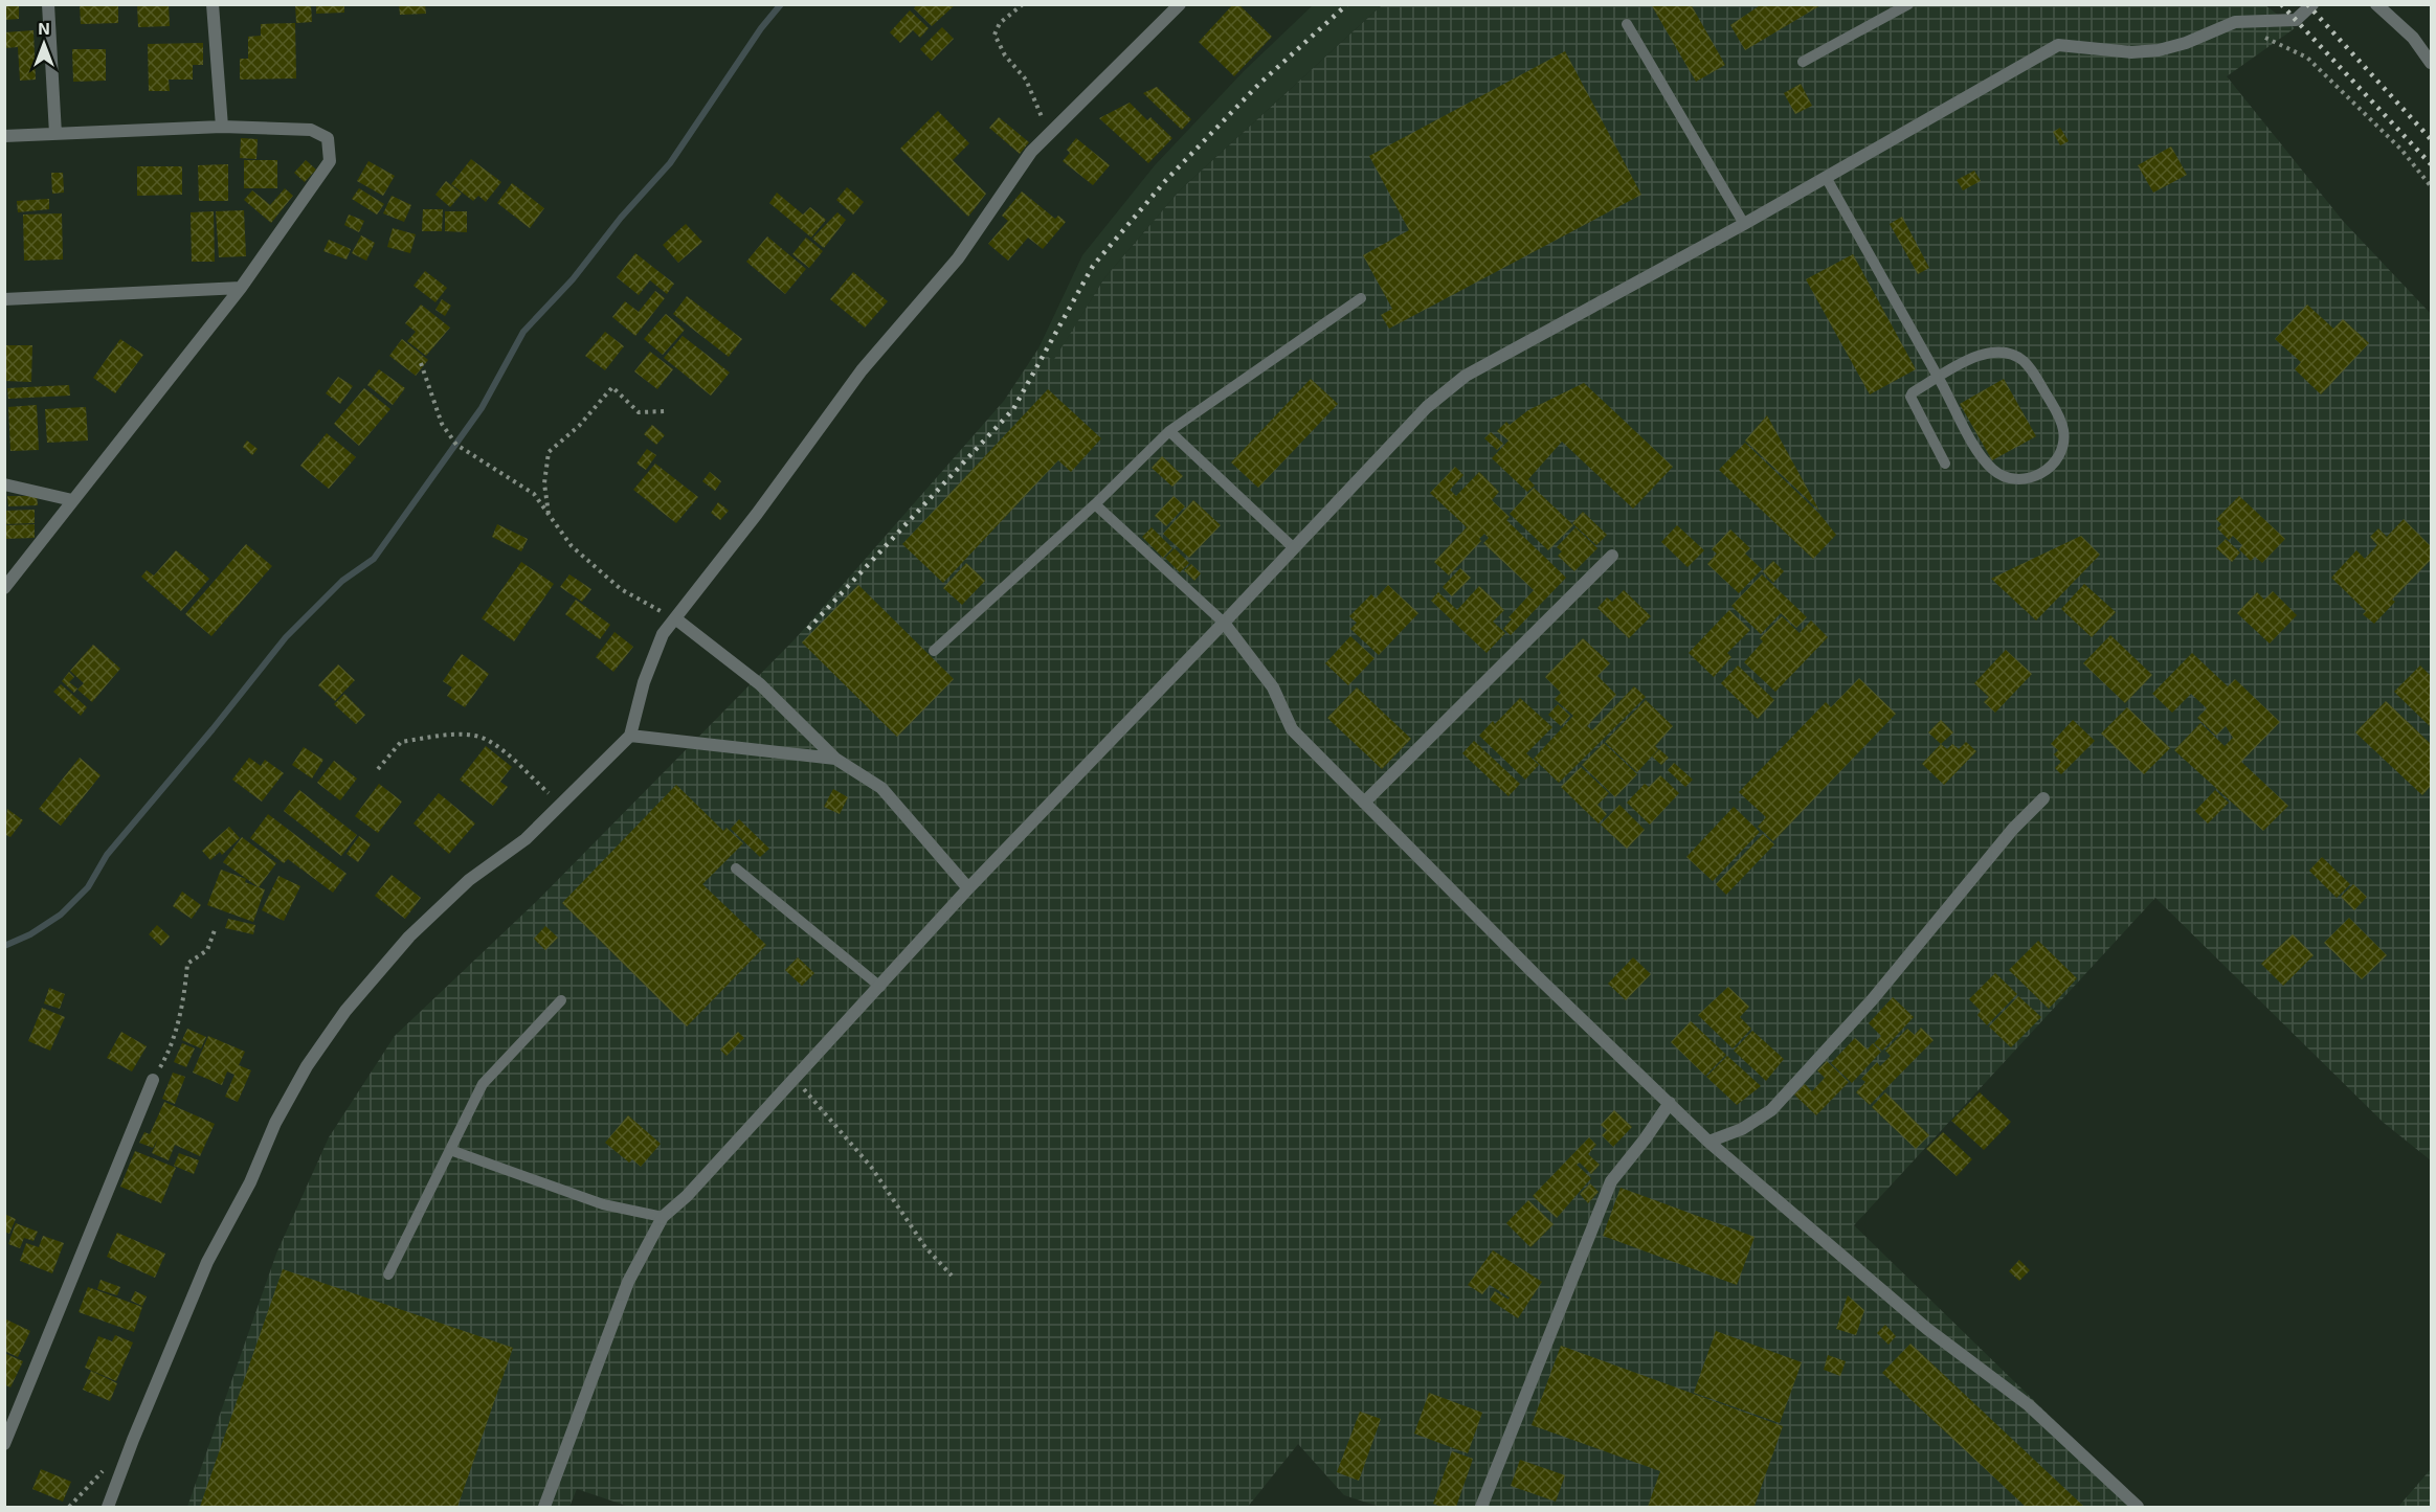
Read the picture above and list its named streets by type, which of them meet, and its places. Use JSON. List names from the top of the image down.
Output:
{
  "north": "top"
}
